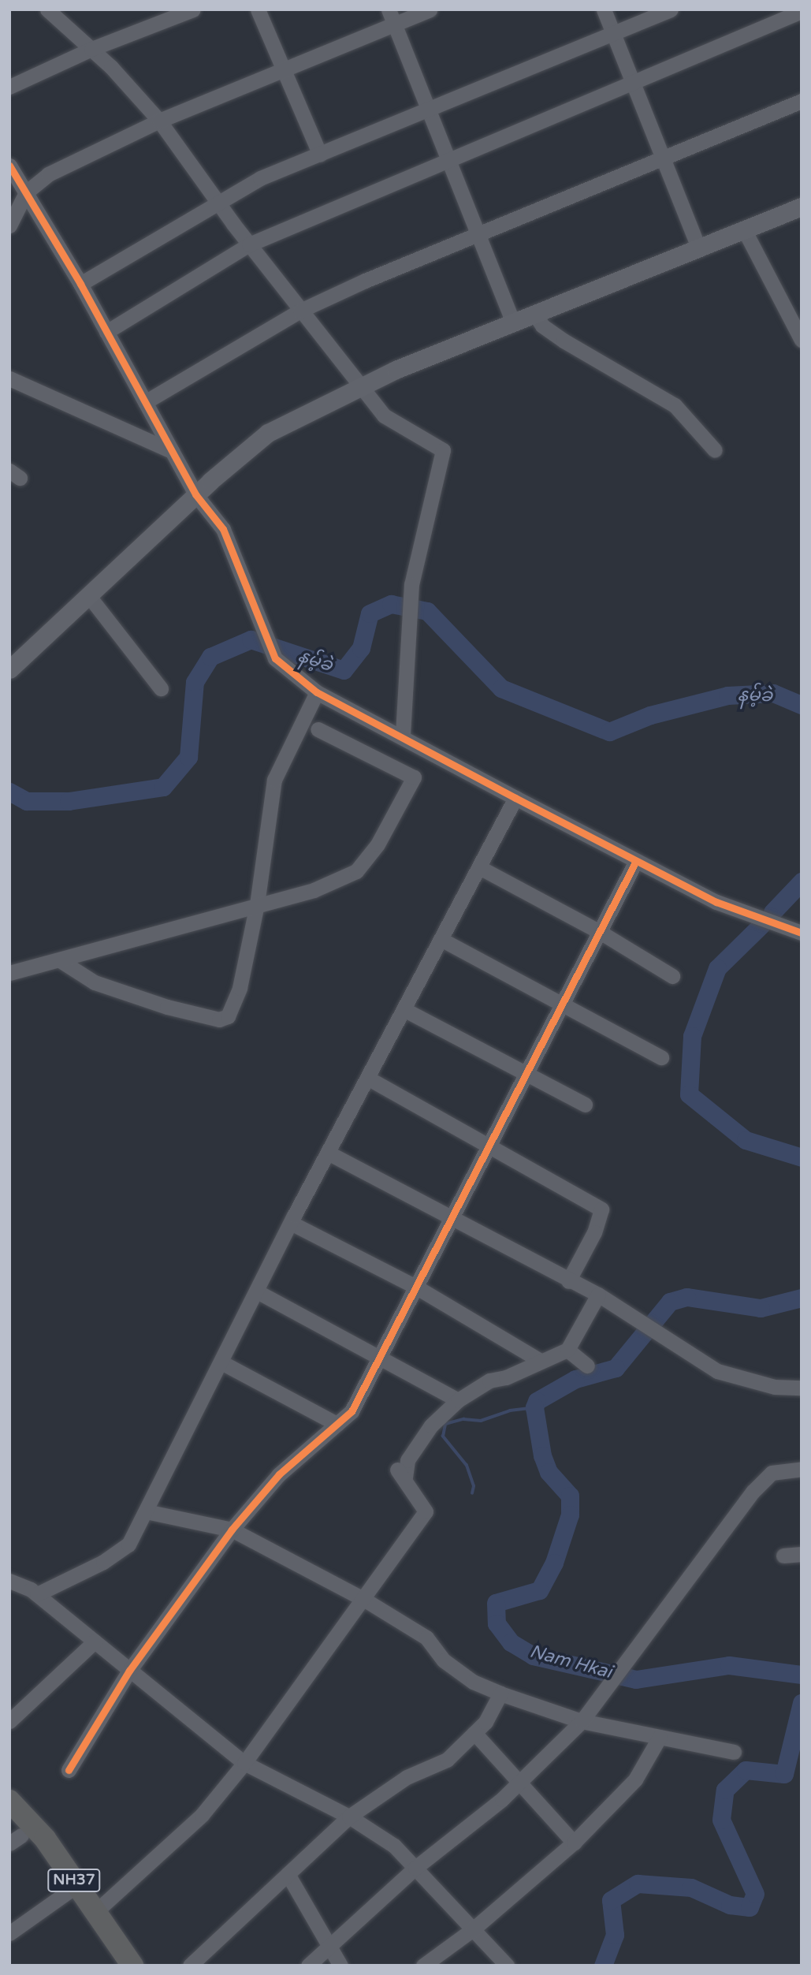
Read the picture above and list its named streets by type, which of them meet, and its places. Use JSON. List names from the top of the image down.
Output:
{
  "streets": {
    "highway": ["NH37"]
  },
  "water": ["နမ့်ခဲ", "Nam Hkai"]
}
